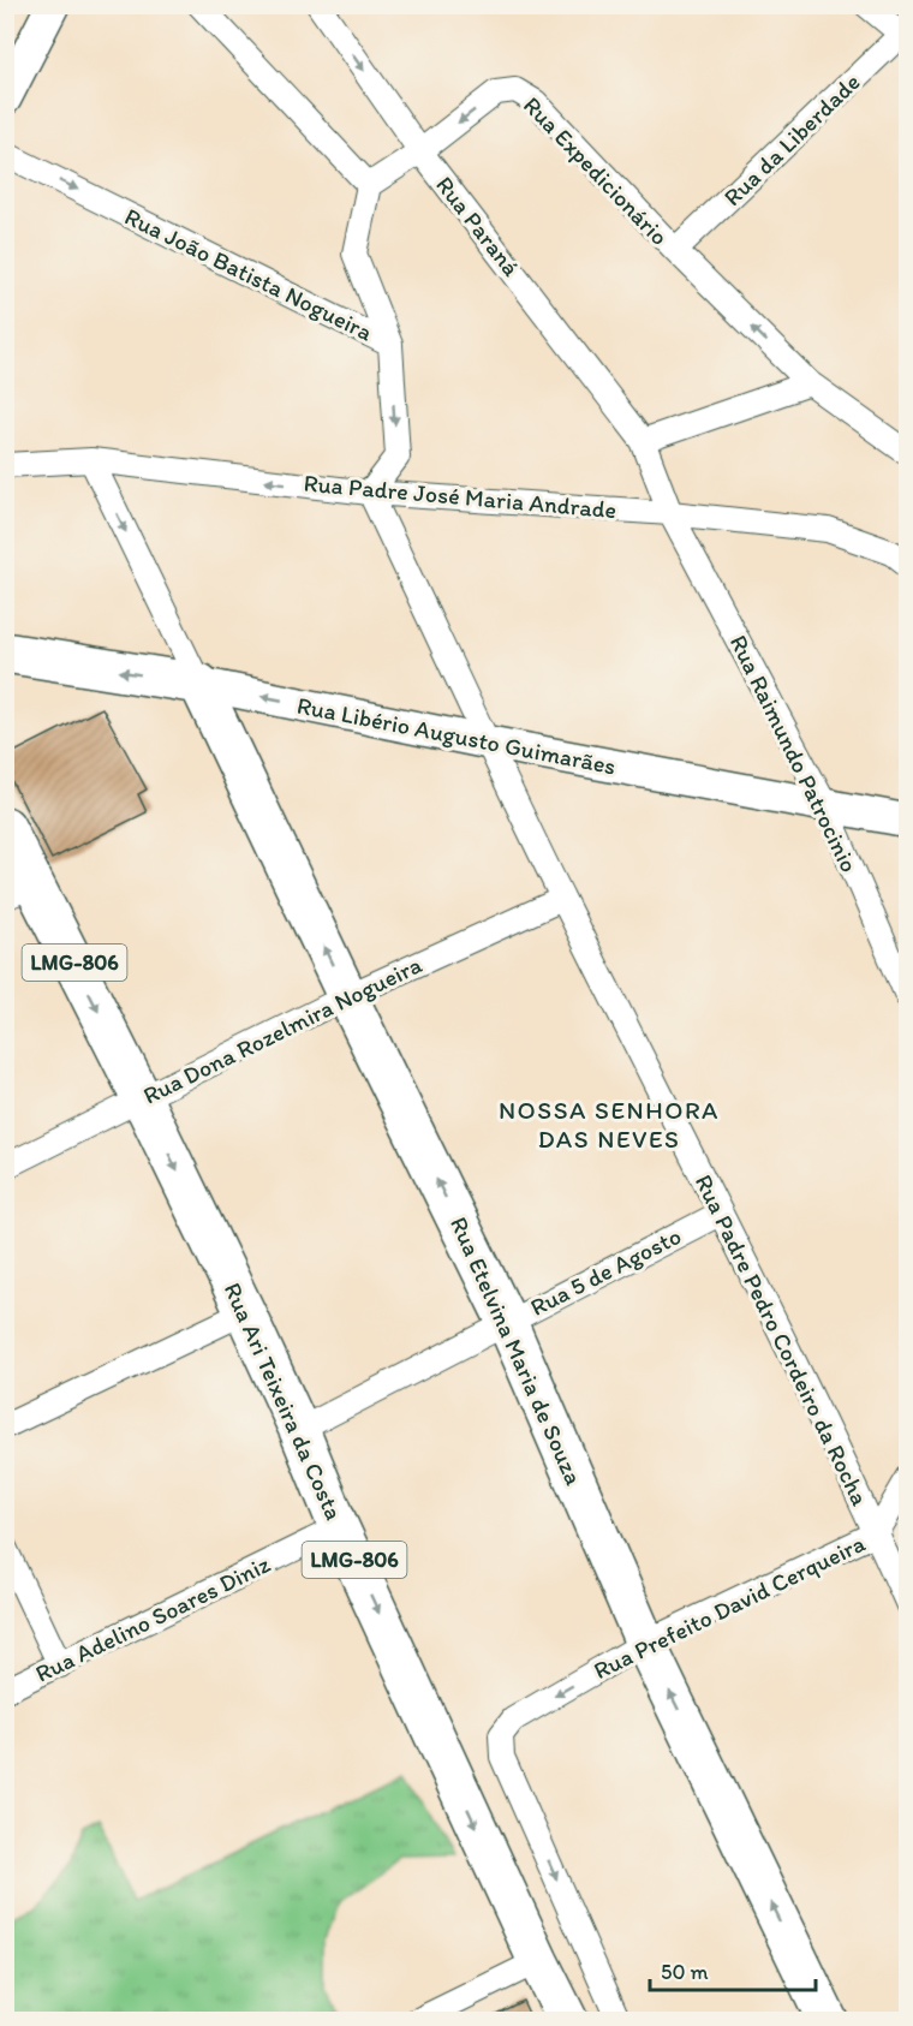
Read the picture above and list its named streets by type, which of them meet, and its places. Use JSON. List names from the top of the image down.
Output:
{
  "streets": {
    "highway": [
      "Rua Libério Augusto Guimarães",
      "LMG-806",
      "Rua Etelvina Maria de Souza",
      "Rua Ari Teixeira da Costa"
    ],
    "street": [
      "Rua da Liberdade",
      "Rua Expedicionário",
      "Rua Paraná",
      "Rua João Batista Nogueira",
      "Rua Padre José Maria Andrade",
      "Rua Raimundo Patrocinio",
      "Rua Dona Rozelmira Nogueira",
      "Rua 5 de Agosto",
      "Rua Padre Pedro Cordeiro da Rocha",
      "Rua Prefeito David Cerqueira",
      "Rua Adelino Soares Diniz"
    ]
  },
  "crossings": [
    ["Rua da Liberdade", "Rua Expedicionário"],
    ["Rua Expedicionário", "Rua Paraná"],
    ["Rua Paraná", "Rua Padre José Maria Andrade"],
    ["Rua Paraná", "Rua Raimundo Patrocinio"],
    ["Rua João Batista Nogueira", "Rua Padre José Maria Andrade"],
    ["Rua João Batista Nogueira", "Rua Padre Pedro Cordeiro da Rocha"],
    ["Rua Padre José Maria Andrade", "Rua Raimundo Patrocinio"],
    ["Rua Padre José Maria Andrade", "Rua Padre Pedro Cordeiro da Rocha"],
    ["Rua Libério Augusto Guimarães", "Rua Raimundo Patrocinio"],
    ["Rua Libério Augusto Guimarães", "Rua Padre Pedro Cordeiro da Rocha"],
    ["Rua Libério Augusto Guimarães", "Rua Etelvina Maria de Souza"],
    ["Rua Dona Rozelmira Nogueira", "Rua Padre Pedro Cordeiro da Rocha"],
    ["Rua Dona Rozelmira Nogueira", "Rua Etelvina Maria de Souza"],
    ["Rua Dona Rozelmira Nogueira", "Rua Ari Teixeira da Costa"],
    ["Rua 5 de Agosto", "Rua Padre Pedro Cordeiro da Rocha"],
    ["Rua 5 de Agosto", "Rua Etelvina Maria de Souza"],
    ["Rua 5 de Agosto", "Rua Ari Teixeira da Costa"],
    ["Rua Padre Pedro Cordeiro da Rocha", "Rua Prefeito David Cerqueira"],
    ["Rua Etelvina Maria de Souza", "Rua Prefeito David Cerqueira"],
    ["Rua Ari Teixeira da Costa", "Rua Adelino Soares Diniz"]
  ],
  "one_way": [
    "Rua Expedicionário",
    "Rua Libério Augusto Guimarães",
    "Rua Etelvina Maria de Souza",
    "Rua Ari Teixeira da Costa"
  ],
  "districts": ["NOSSA SENHORA DAS NEVES"],
  "scale_bar": "50 m"
}
